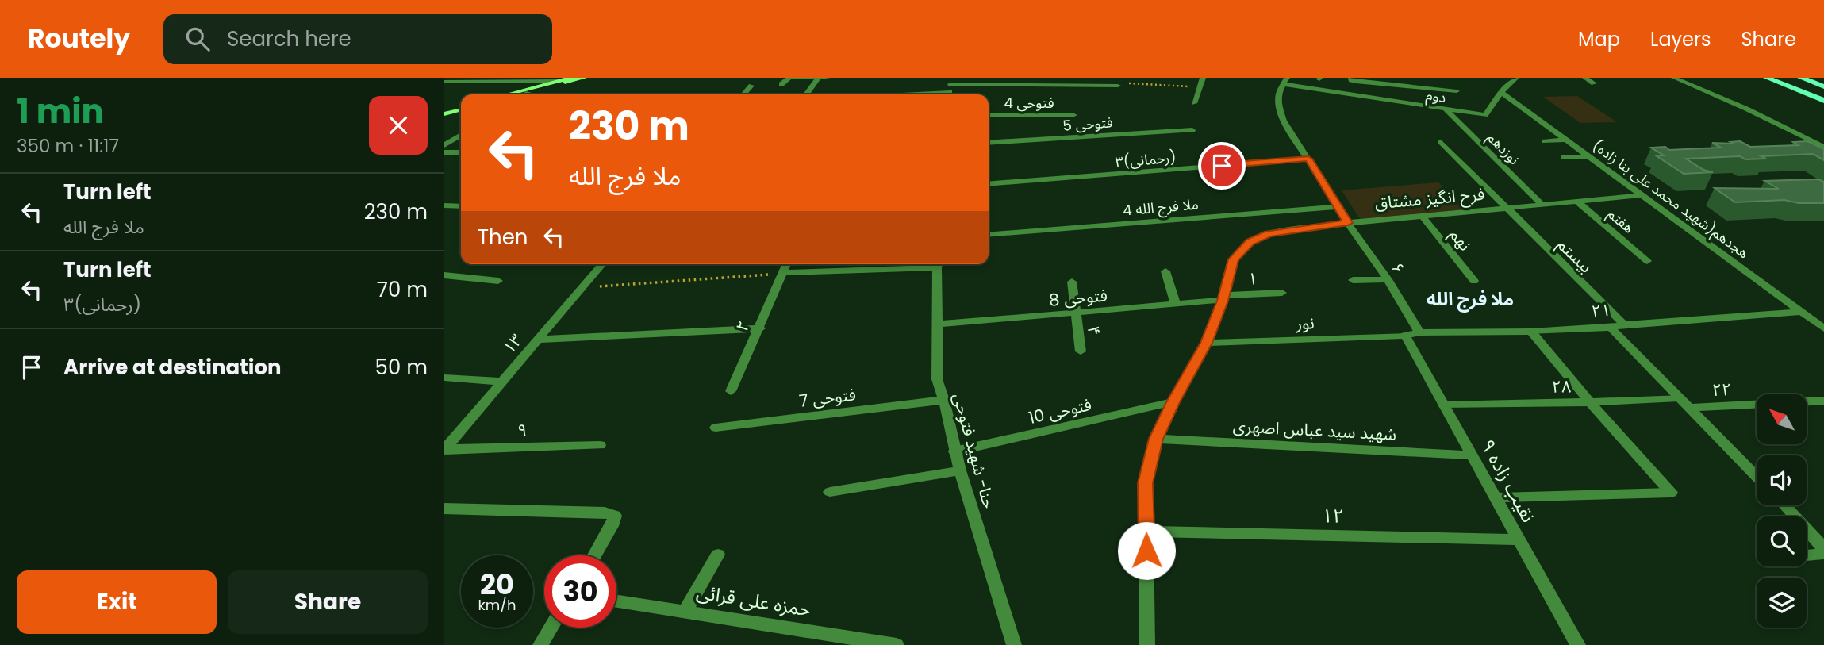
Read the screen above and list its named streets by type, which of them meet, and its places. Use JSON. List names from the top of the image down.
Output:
{
  "streets": {
    "street": [
      "دوم",
      "فتوحی 4",
      "فتوحی 5",
      "نوزدهم",
      "۳(رحمانی)",
      "فرح انگیز مشتاق",
      "هجدهم(شهید محمد علی بنا زاده)",
      "4 ملا فرج الله",
      "هفتم",
      "نهم",
      "بیستم",
      "۶",
      "۱",
      "فتوحی 8",
      "۲۱",
      "نور",
      "۲",
      "۴",
      "۱۳",
      "۲۸",
      "۲۲",
      "فتوحی 7",
      "فتوحی 10",
      "۹",
      "شهید سید عباس اصهری",
      "حنا- شهید فتوحی",
      "نقیب زاده ۹",
      "۱۲",
      "حمزه علی قرائی"
    ]
  },
  "crossings": [
    ["دوم", "نوزدهم"],
    ["دوم", "هجدهم(شهید محمد علی بنا زاده)"],
    ["نوزدهم", "فرح انگیز مشتاق"],
    ["فرح انگیز مشتاق", "هجدهم(شهید محمد علی بنا زاده)"],
    ["فرح انگیز مشتاق", "هفتم"],
    ["فرح انگیز مشتاق", "نهم"],
    ["فرح انگیز مشتاق", "بیستم"],
    ["فرح انگیز مشتاق", "۶"],
    ["فرح انگیز مشتاق", "۱"],
    ["فرح انگیز مشتاق", "فتوحی 8"],
    ["فرح انگیز مشتاق", "نور"],
    ["فرح انگیز مشتاق", "فتوحی 10"],
    ["فرح انگیز مشتاق", "شهید سید عباس اصهری"],
    ["فرح انگیز مشتاق", "۱۲"],
    ["هجدهم(شهید محمد علی بنا زاده)", "۲۱"],
    ["بیستم", "۲۱"],
    ["۶", "۲۱"],
    ["۱", "فتوحی 8"],
    ["فتوحی 8", "۴"],
    ["فتوحی 8", "حنا- شهید فتوحی"],
    ["۲۱", "نور"],
    ["۲۱", "نقیب زاده ۹"],
    ["نور", "نقیب زاده ۹"],
    ["۱۳", "۹"],
    ["۲۸", "نقیب زاده ۹"],
    ["فتوحی 7", "حنا- شهید فتوحی"],
    ["فتوحی 10", "حنا- شهید فتوحی"],
    ["شهید سید عباس اصهری", "نقیب زاده ۹"],
    ["نقیب زاده ۹", "۱۲"]
  ],
  "districts": ["ملا فرج الله"],
  "north": "top left",
  "page": {
    "header": "Routely",
    "search": "Search here",
    "nav": ["Map", "Layers", "Share"],
    "heading": ["1 min", "350 m · 11:17"],
    "turn": ["230 m", "ملا فرج الله"],
    "list": [
      {
        "name": "Turn left",
        "note": "ملا فرج الله",
        "value": "230 m"
      },
      {
        "name": "Turn left",
        "note": "۳(رحمانی)",
        "value": "70 m"
      },
      {
        "name": "Arrive at destination",
        "value": "50 m"
      }
    ],
    "then": "Then",
    "speed": "20 km/h",
    "limit": "30",
    "buttons": ["Exit", "Share"]
  }
}
